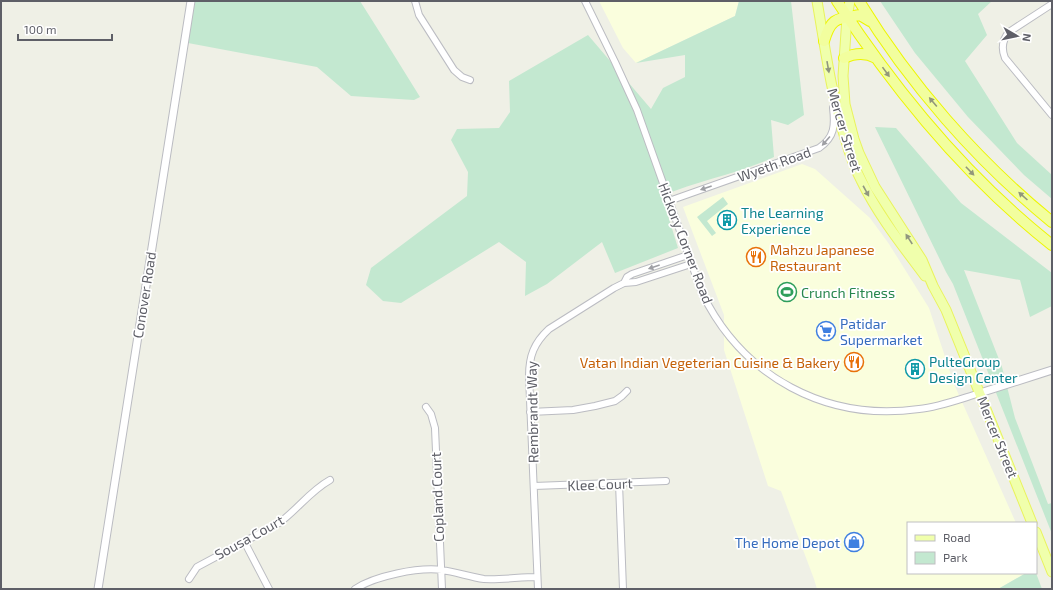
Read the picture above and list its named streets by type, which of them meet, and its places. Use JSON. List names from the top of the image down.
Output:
{
  "streets": {
    "main road": ["Mercer Street"],
    "street": [
      "Wyeth Road",
      "Hickory Corner Road",
      "Conover Road",
      "Rembrandt Way",
      "Klee Court",
      "Copland Court",
      "Sousa Court"
    ]
  },
  "crossings": [
    ["Mercer Street", "Wyeth Road"],
    ["Mercer Street", "Hickory Corner Road"],
    ["Wyeth Road", "Hickory Corner Road"],
    ["Hickory Corner Road", "Rembrandt Way"],
    ["Rembrandt Way", "Klee Court"]
  ],
  "one_way": ["Wyeth Road"],
  "places": {
    "building": ["The Learning Experience", "PulteGroup Design Center"],
    "restaurant": ["Mahzu Japanese Restaurant", "Vatan Indian Vegeterian Cuisine & Bakery"],
    "sports": ["Crunch Fitness"],
    "supermarket": ["Patidar Supermarket"],
    "shop": ["The Home Depot"]
  },
  "legend": ["Road", "Park"],
  "scale_bar": "100 m",
  "north": "right"
}
